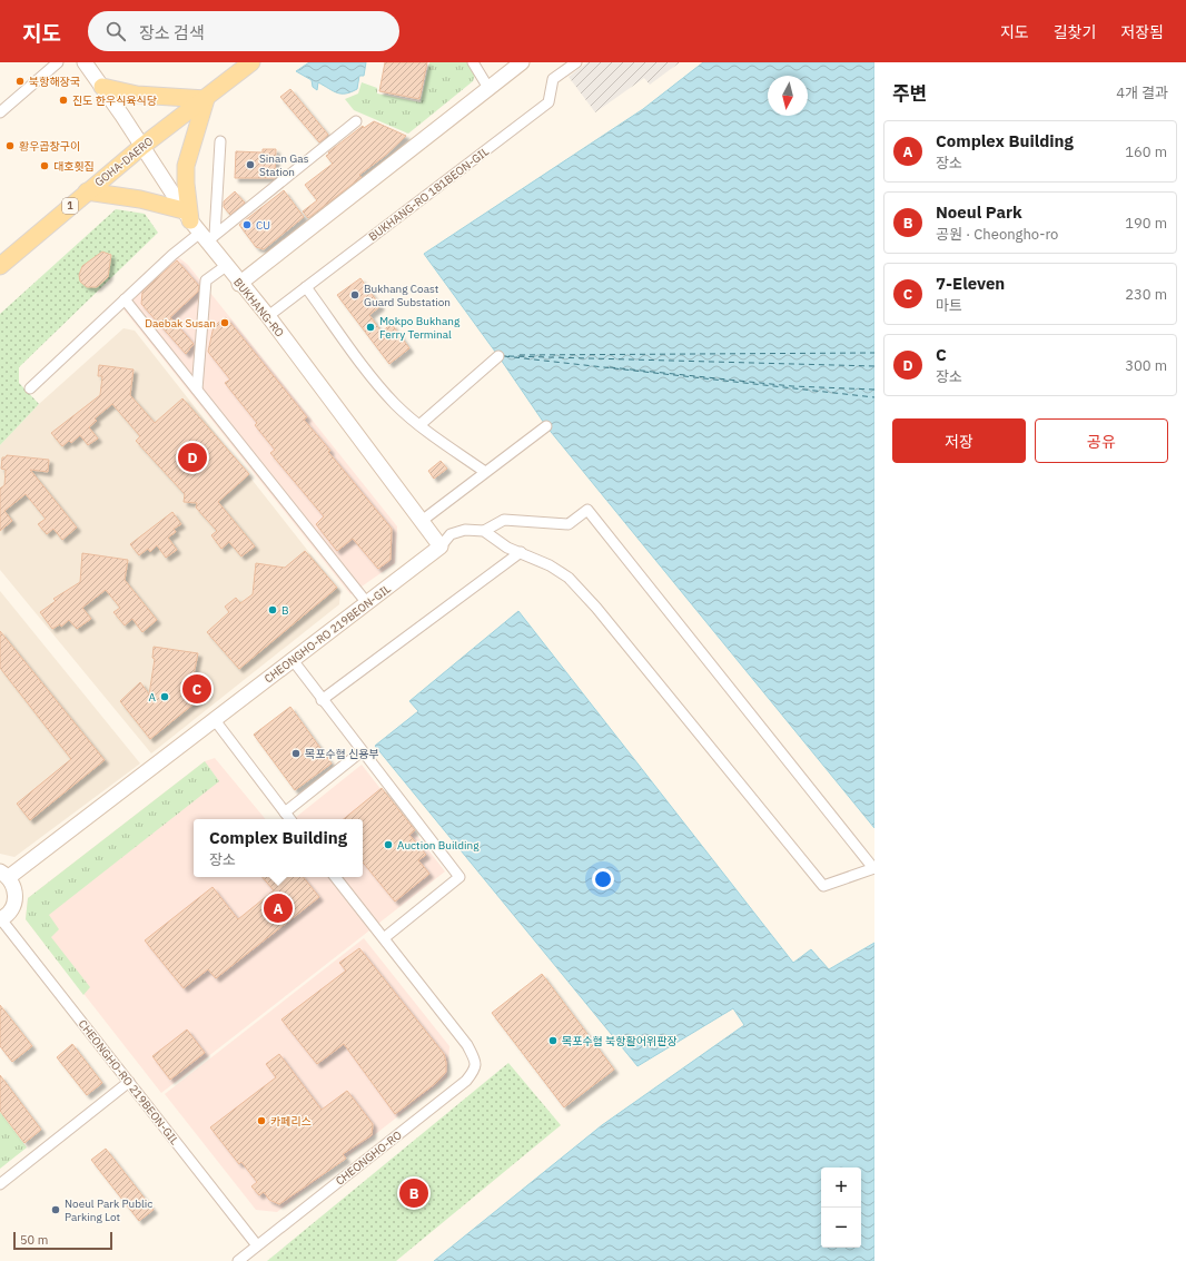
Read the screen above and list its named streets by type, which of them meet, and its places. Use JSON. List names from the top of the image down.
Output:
{
  "streets": {
    "main road": ["GOHA-DAERO", "1"],
    "street": [
      "BUKHANG-RO 181BEON-GIL",
      "BUKHANG-RO",
      "CHEONGHO-RO 219BEON-GIL",
      "CHEONGHO-RO"
    ]
  },
  "crossings": [
    ["GOHA-DAERO", "BUKHANG-RO"],
    ["BUKHANG-RO 181BEON-GIL", "BUKHANG-RO"],
    ["BUKHANG-RO", "CHEONGHO-RO 219BEON-GIL"],
    ["CHEONGHO-RO 219BEON-GIL", "CHEONGHO-RO"]
  ],
  "places": [
    "북항해장국",
    "진도 한우식육식당",
    "황우곱창구이",
    "Sinan Gas Station",
    "대호횟집",
    "CU",
    "Bukhang Coast Guard Substation",
    "Daebak Susan",
    "Mokpo Bukhang Ferry Terminal",
    "B",
    "A",
    "목포수협 신용부",
    "Auction Building",
    "목포수협 북항활어위판장",
    "카페리스",
    "Noeul Park Public Parking Lot"
  ],
  "scale_bar": "50 m",
  "north": "bottom",
  "page": {
    "header": "지도",
    "search": "장소 검색",
    "nav": ["지도", "길찾기", "저장됨"],
    "heading": ["주변", "4개 결과"],
    "list": [
      {
        "mark": "A",
        "name": "Complex Building",
        "note": "장소",
        "value": "160 m"
      },
      {
        "mark": "B",
        "name": "Noeul Park",
        "note": "공원 · Cheongho-ro",
        "value": "190 m"
      },
      {
        "mark": "C",
        "name": "7-Eleven",
        "note": "마트",
        "value": "230 m"
      },
      {
        "mark": "D",
        "name": "C",
        "note": "장소",
        "value": "300 m"
      }
    ],
    "buttons": ["저장", "공유"],
    "pins": [
      "D",
      "C",
      "A",
      "B"
    ],
    "popup": ["Complex Building", "장소"],
    "map_buttons": ["+", "−"],
    "scale": "50 m"
  }
}
